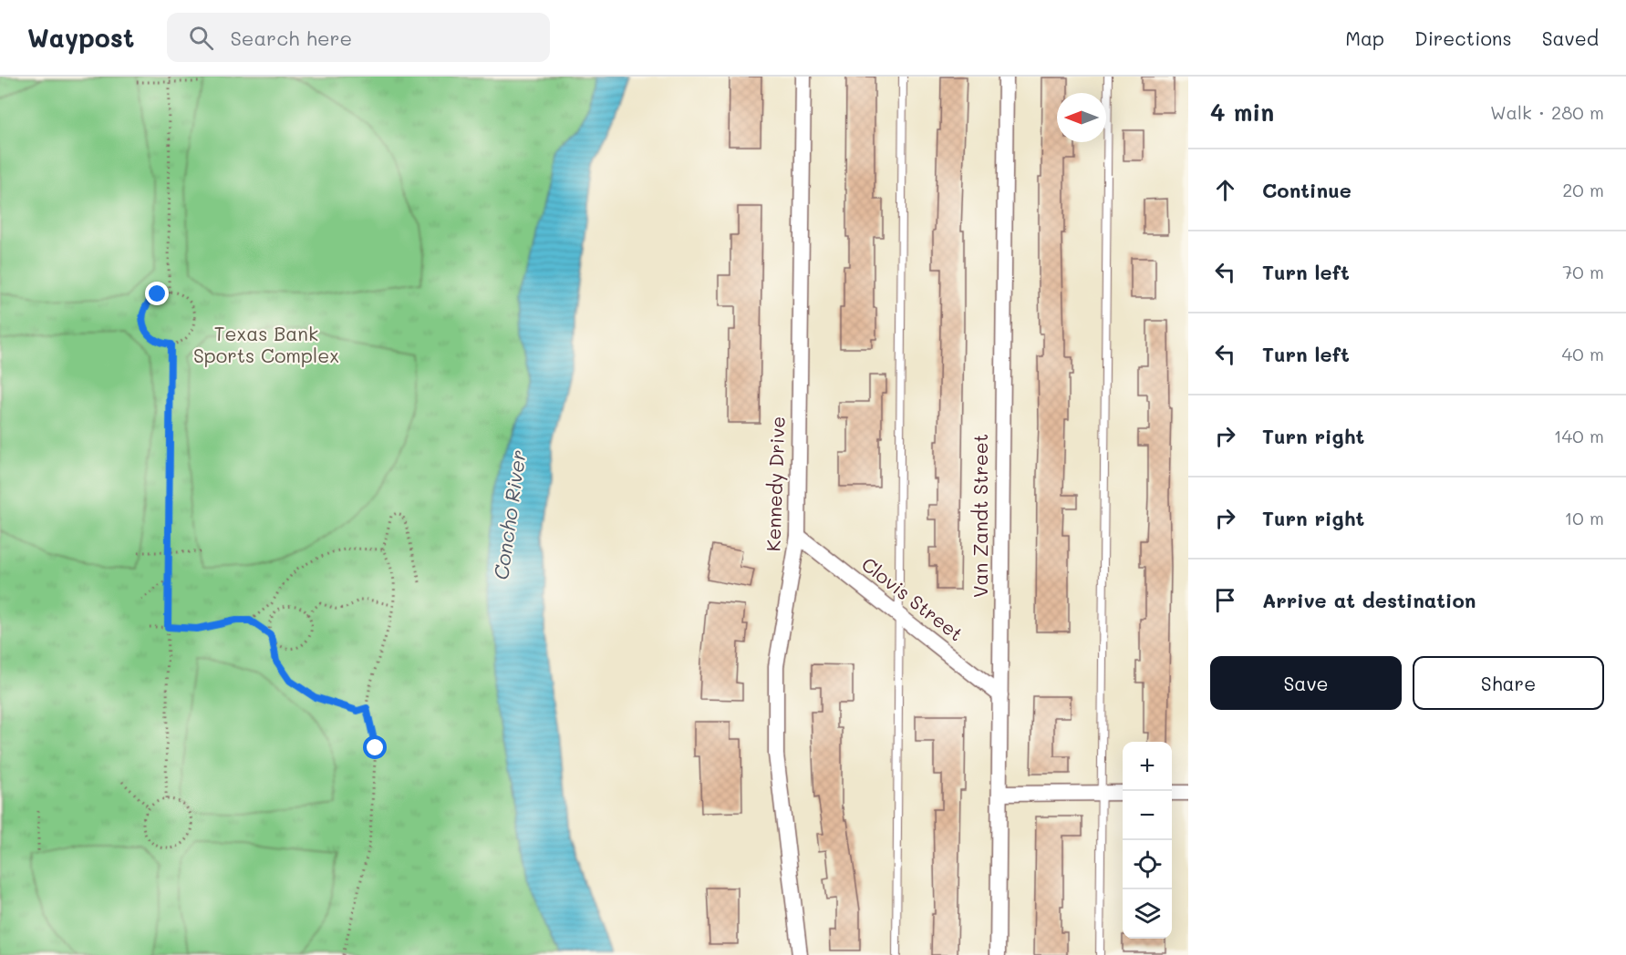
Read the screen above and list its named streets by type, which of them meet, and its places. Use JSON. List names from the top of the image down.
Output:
{
  "streets": {
    "street": ["Kennedy Drive", "Van Zandt Street", "Clovis Street"]
  },
  "crossings": [
    ["Kennedy Drive", "Clovis Street"],
    ["Van Zandt Street", "Clovis Street"]
  ],
  "water": ["Concho River"],
  "parks": ["Texas Bank Sports Complex"],
  "north": "left",
  "page": {
    "header": "Waypost",
    "search": "Search here",
    "nav": ["Map", "Directions", "Saved"],
    "heading": ["4 min", "Walk · 280 m"],
    "list": [
      ["Continue", "20 m"],
      ["Turn left", "70 m"],
      ["Turn left", "40 m"],
      ["Turn right", "140 m"],
      ["Turn right", "10 m"],
      "Arrive at destination"
    ],
    "buttons": ["Save", "Share"],
    "map_buttons": ["+", "−"]
  }
}
